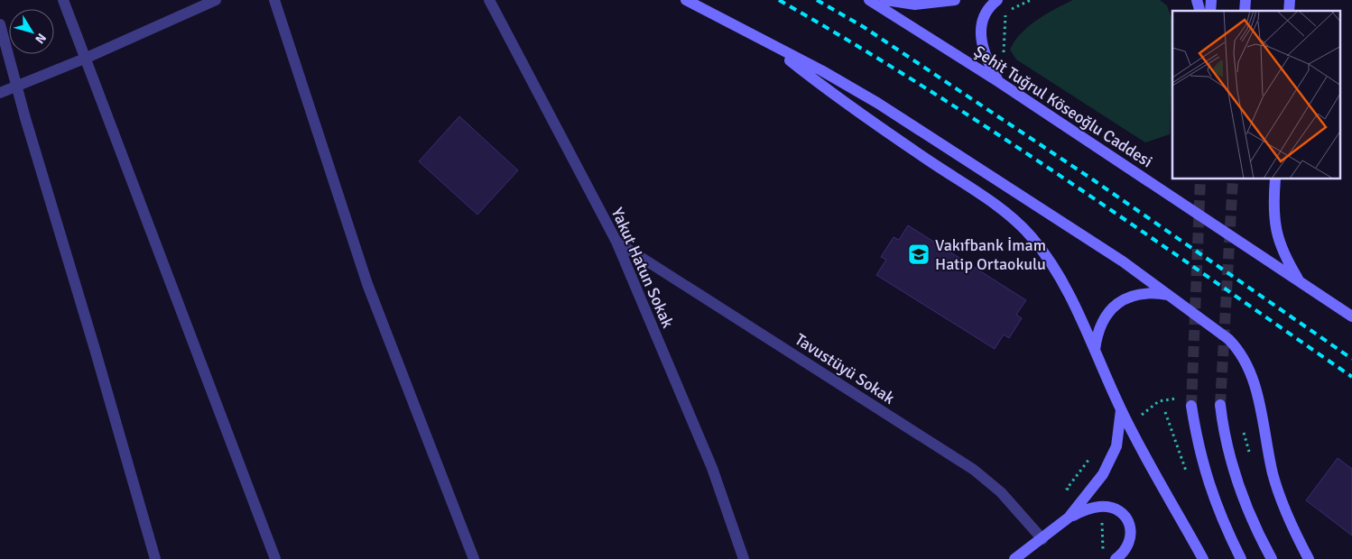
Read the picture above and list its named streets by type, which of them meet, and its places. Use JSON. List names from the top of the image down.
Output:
{
  "streets": {
    "main road": ["Şehit Tuğrul Köseoğlu Caddesi"],
    "street": ["Yakut Hatun Sokak", "Tavustüyü Sokak"]
  },
  "crossings": [
    ["Yakut Hatun Sokak", "Tavustüyü Sokak"]
  ],
  "places": {
    "school or university": ["Vakıfbank İmam Hatip Ortaokulu"]
  },
  "north": "bottom right"
}
